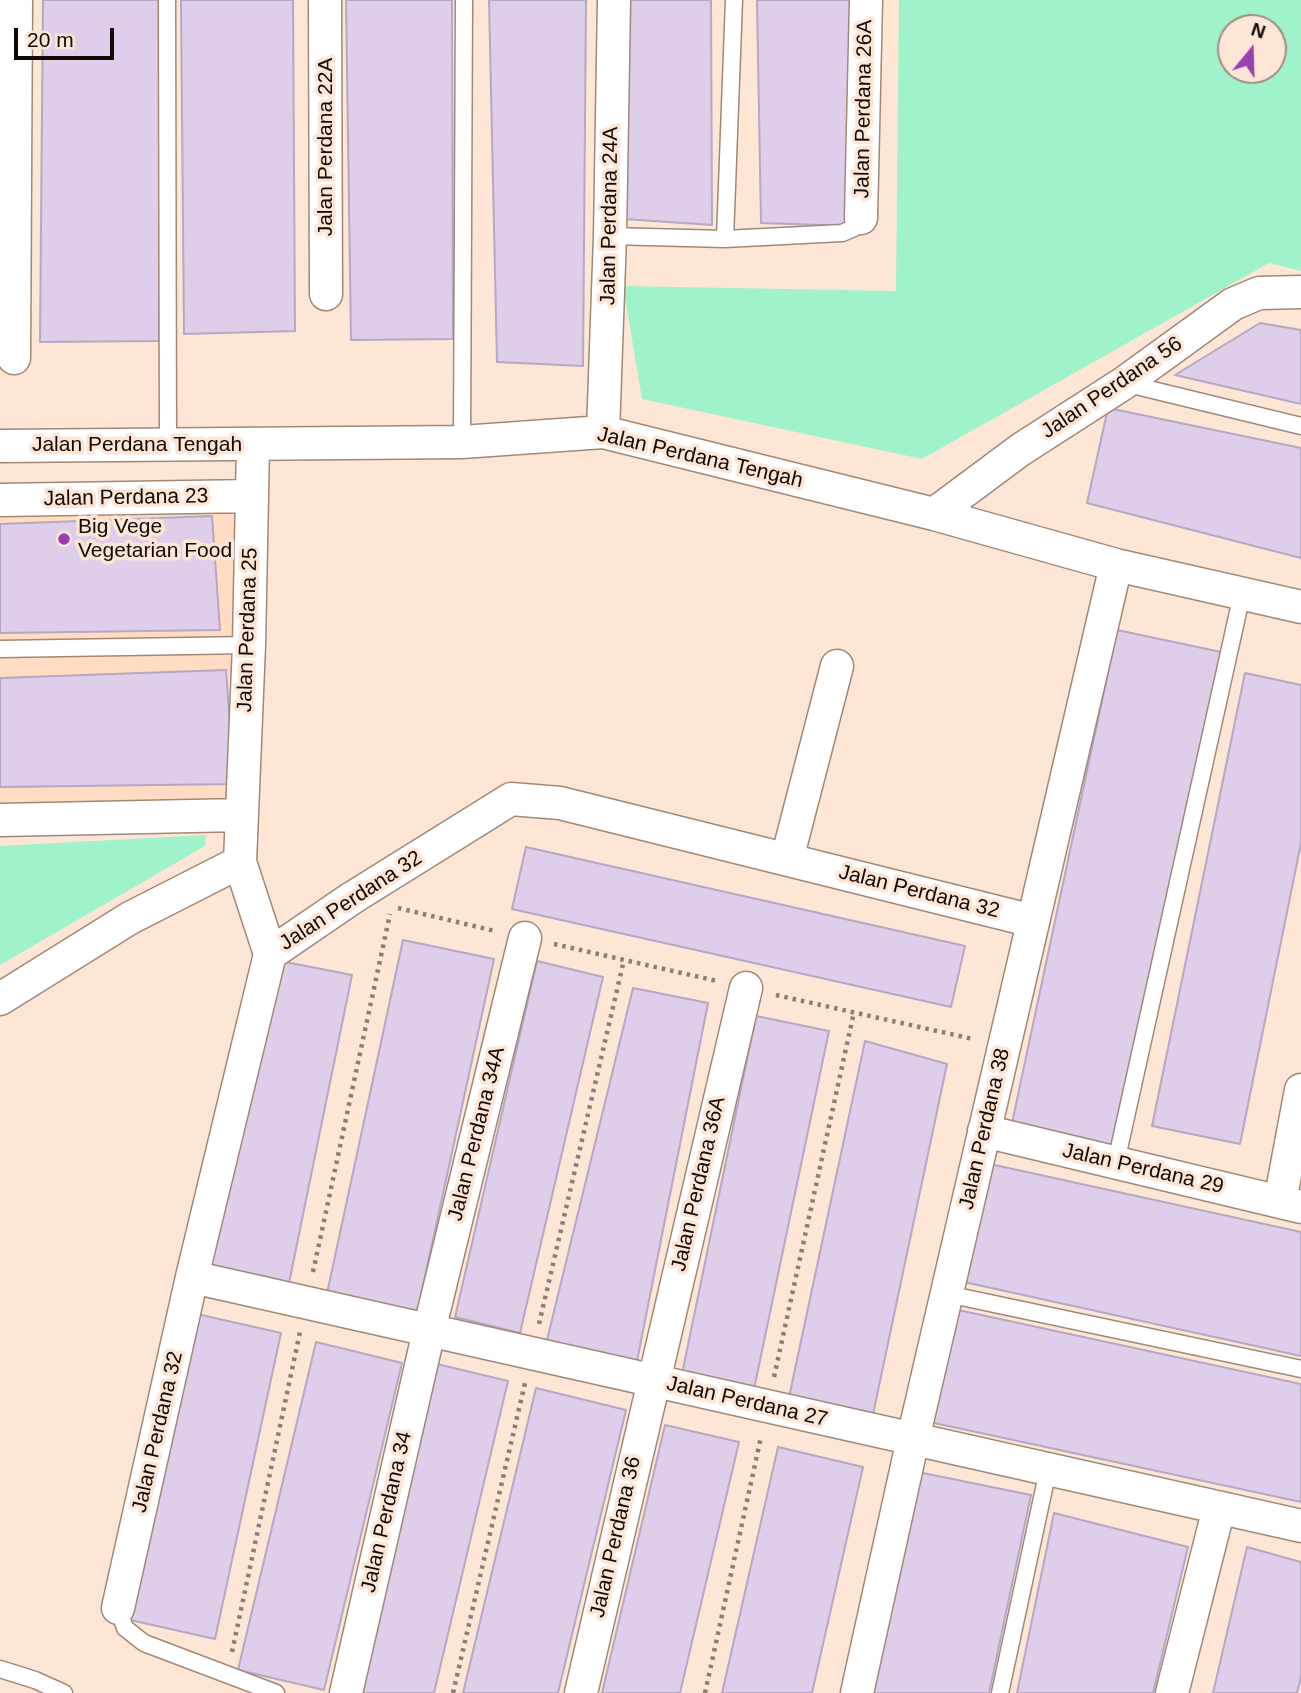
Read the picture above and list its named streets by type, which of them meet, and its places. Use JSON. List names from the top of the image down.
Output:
{
  "streets": {
    "street": [
      "Jalan Perdana 26A",
      "Jalan Perdana 22A",
      "Jalan Perdana 24A",
      "Jalan Perdana 56",
      "Jalan Perdana Tengah",
      "Jalan Perdana 23",
      "Jalan Perdana 25",
      "Jalan Perdana 32",
      "Jalan Perdana 38",
      "Jalan Perdana 34A",
      "Jalan Perdana 29",
      "Jalan Perdana 36A",
      "Jalan Perdana 27",
      "Jalan Perdana 34",
      "Jalan Perdana 36"
    ]
  },
  "crossings": [
    ["Jalan Perdana 24A", "Jalan Perdana Tengah"],
    ["Jalan Perdana 56", "Jalan Perdana Tengah"],
    ["Jalan Perdana Tengah", "Jalan Perdana 25"],
    ["Jalan Perdana Tengah", "Jalan Perdana 38"],
    ["Jalan Perdana 23", "Jalan Perdana 25"],
    ["Jalan Perdana 25", "Jalan Perdana 32"],
    ["Jalan Perdana 32", "Jalan Perdana 38"],
    ["Jalan Perdana 32", "Jalan Perdana 27"],
    ["Jalan Perdana 38", "Jalan Perdana 29"],
    ["Jalan Perdana 38", "Jalan Perdana 27"],
    ["Jalan Perdana 34A", "Jalan Perdana 27"],
    ["Jalan Perdana 34A", "Jalan Perdana 34"],
    ["Jalan Perdana 36A", "Jalan Perdana 27"],
    ["Jalan Perdana 36A", "Jalan Perdana 36"],
    ["Jalan Perdana 27", "Jalan Perdana 34"],
    ["Jalan Perdana 27", "Jalan Perdana 36"]
  ],
  "places": ["Big Vege Vegetarian Food"],
  "scale_bar": "20 m",
  "north": "top"
}
